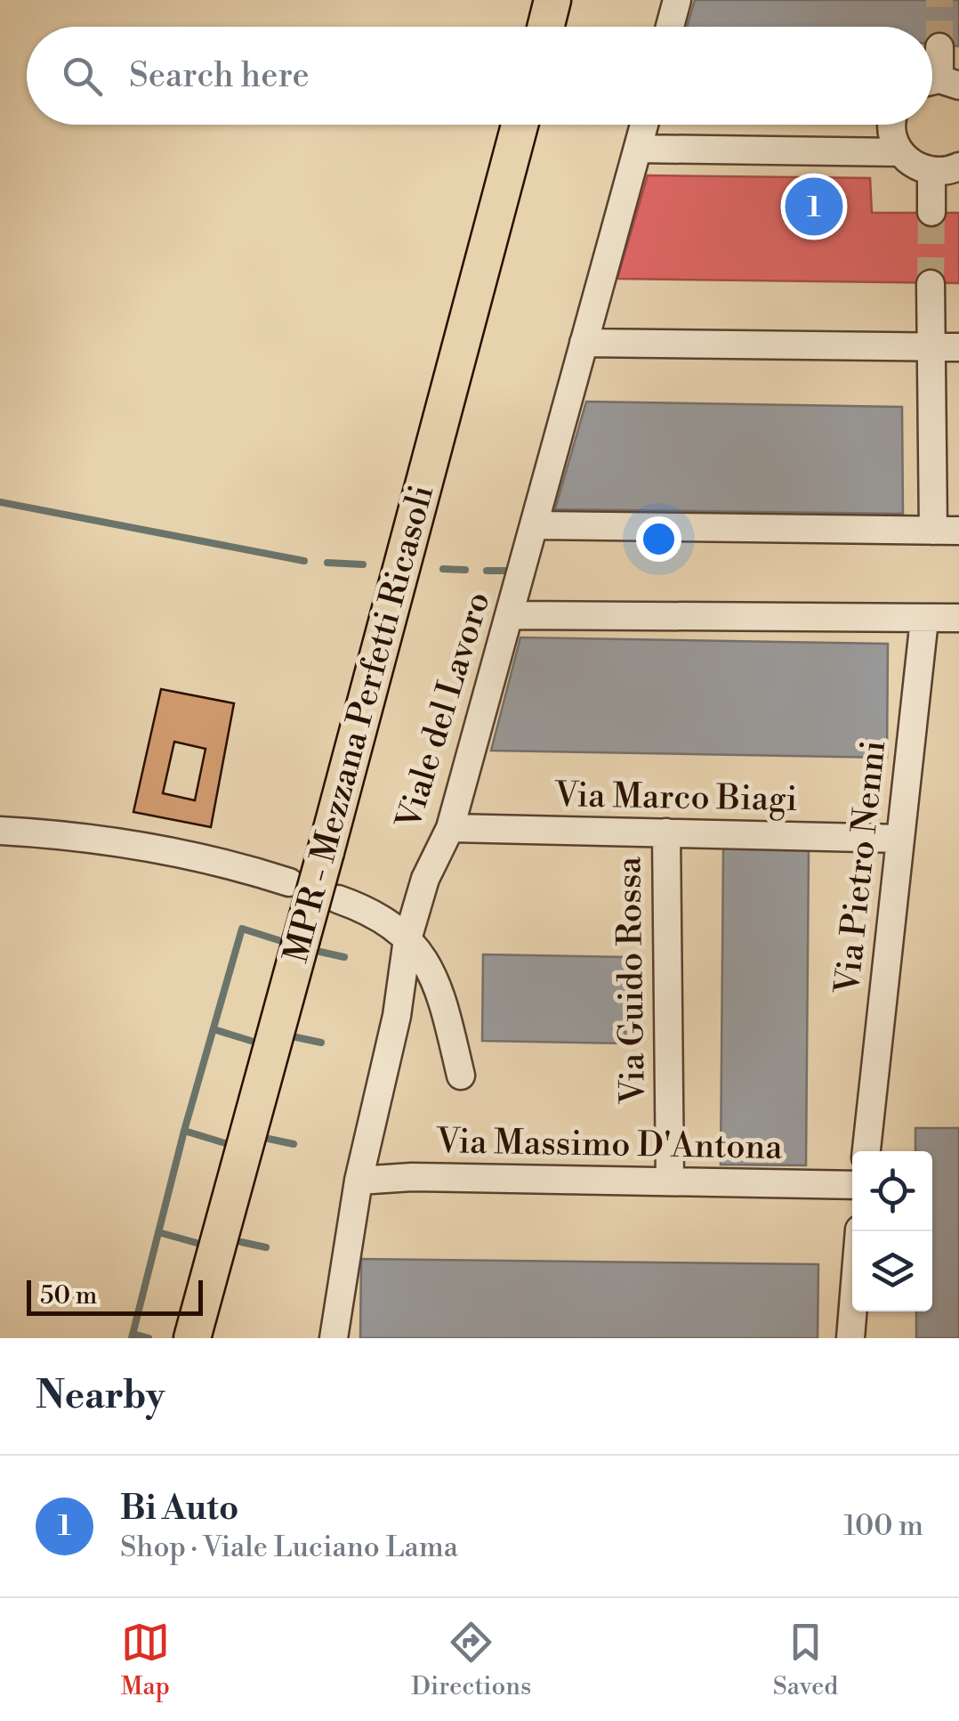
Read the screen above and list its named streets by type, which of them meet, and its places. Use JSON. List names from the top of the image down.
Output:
{
  "streets": {
    "main road": ["MPR - Mezzana Perfetti Ricasoli"],
    "street": [
      "Viale del Lavoro",
      "Via Marco Biagi",
      "Via Pietro Nenni",
      "Via Guido Rossa",
      "Via Massimo D'Antona"
    ]
  },
  "crossings": [
    ["Viale del Lavoro", "Via Marco Biagi"],
    ["Viale del Lavoro", "Via Massimo D'Antona"],
    ["Via Marco Biagi", "Via Pietro Nenni"],
    ["Via Marco Biagi", "Via Guido Rossa"],
    ["Via Guido Rossa", "Via Massimo D'Antona"]
  ],
  "scale_bar": "50 m",
  "page": {
    "search": "Search here",
    "pins": "1",
    "scale": "50 m",
    "heading": "Nearby",
    "list": [
      {
        "mark": "1",
        "name": "Bi Auto",
        "note": "Shop · Viale Luciano Lama",
        "value": "100 m"
      }
    ],
    "nav": ["Map", "Directions", "Saved"]
  }
}
